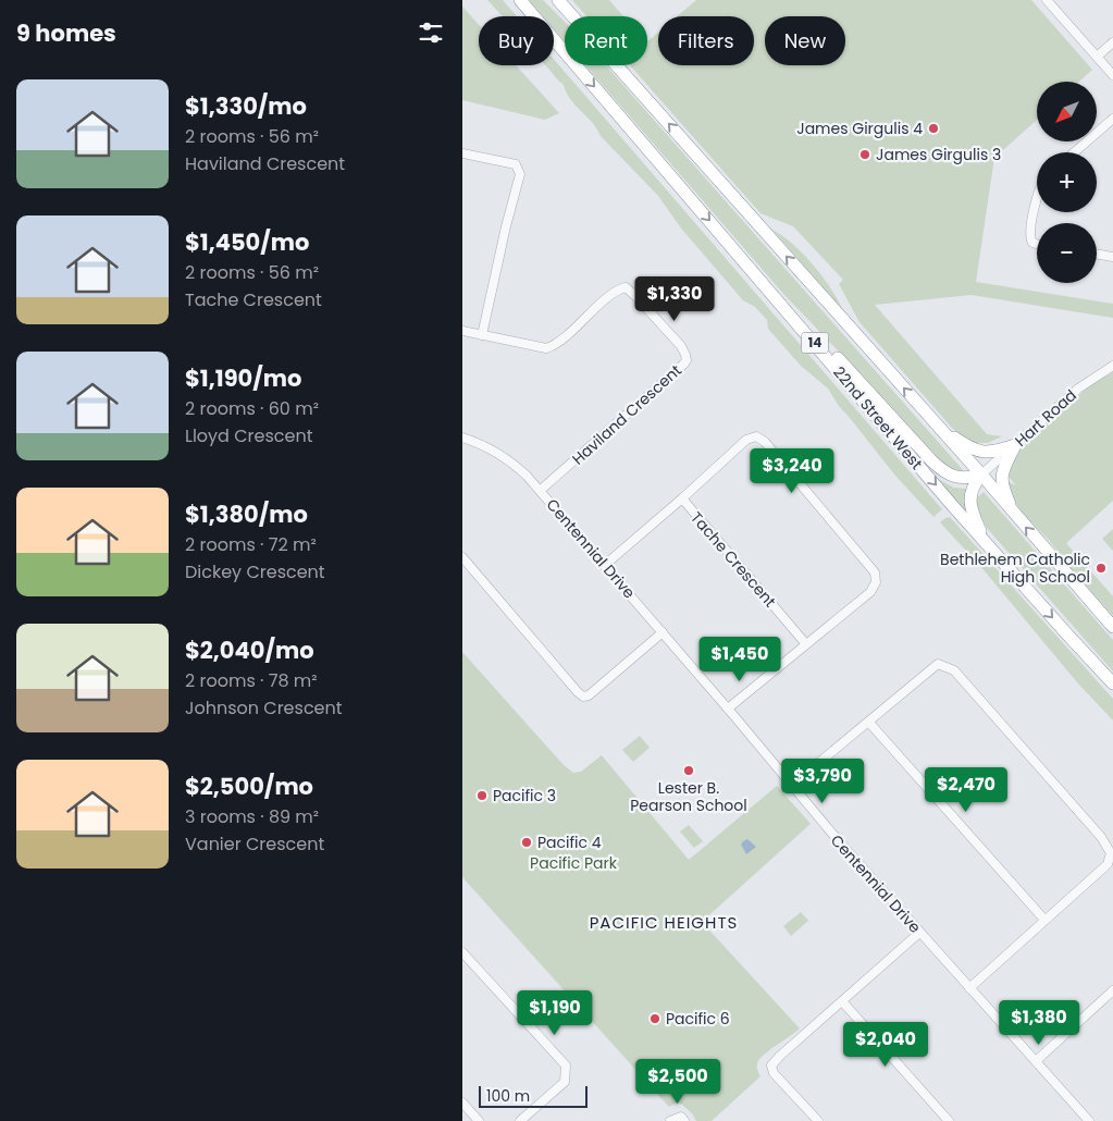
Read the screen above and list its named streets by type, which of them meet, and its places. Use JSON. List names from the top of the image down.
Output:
{
  "streets": {
    "highway": ["14", "22nd Street West"],
    "street": [
      "Haviland Crescent",
      "Hart Road",
      "Centennial Drive",
      "Tache Crescent"
    ]
  },
  "crossings": [
    ["14", "Hart Road"],
    ["Haviland Crescent", "Centennial Drive"],
    ["Centennial Drive", "Tache Crescent"]
  ],
  "districts": ["PACIFIC HEIGHTS"],
  "parks": ["Pacific Park"],
  "places": [
    "James Girgulis 4",
    "James Girgulis 3",
    "Bethlehem Catholic High School",
    "Lester B. Pearson School",
    "Pacific 3",
    "Pacific 4",
    "Pacific 6"
  ],
  "scale_bar": "100 m",
  "north": "bottom left",
  "page": {
    "heading": "9 homes",
    "chip": [
      "Buy",
      "Rent",
      "Filters",
      "New"
    ],
    "list": [
      {
        "name": "$1,330/mo",
        "note": "2 rooms · 56 m² · Haviland Crescent"
      },
      {
        "name": "$1,450/mo",
        "note": "2 rooms · 56 m² · Tache Crescent"
      },
      {
        "name": "$1,190/mo",
        "note": "2 rooms · 60 m² · Lloyd Crescent"
      },
      {
        "name": "$1,380/mo",
        "note": "2 rooms · 72 m² · Dickey Crescent"
      },
      {
        "name": "$2,040/mo",
        "note": "2 rooms · 78 m² · Johnson Crescent"
      },
      {
        "name": "$2,500/mo",
        "note": "3 rooms · 89 m² · Vanier Crescent"
      }
    ],
    "map_buttons": ["+", "−"],
    "price": [
      "$1,330",
      "$3,240",
      "$1,450",
      "$3,790",
      "$2,470",
      "$1,190",
      "$1,380",
      "$2,040",
      "$2,500"
    ],
    "scale": "100 m"
  }
}
